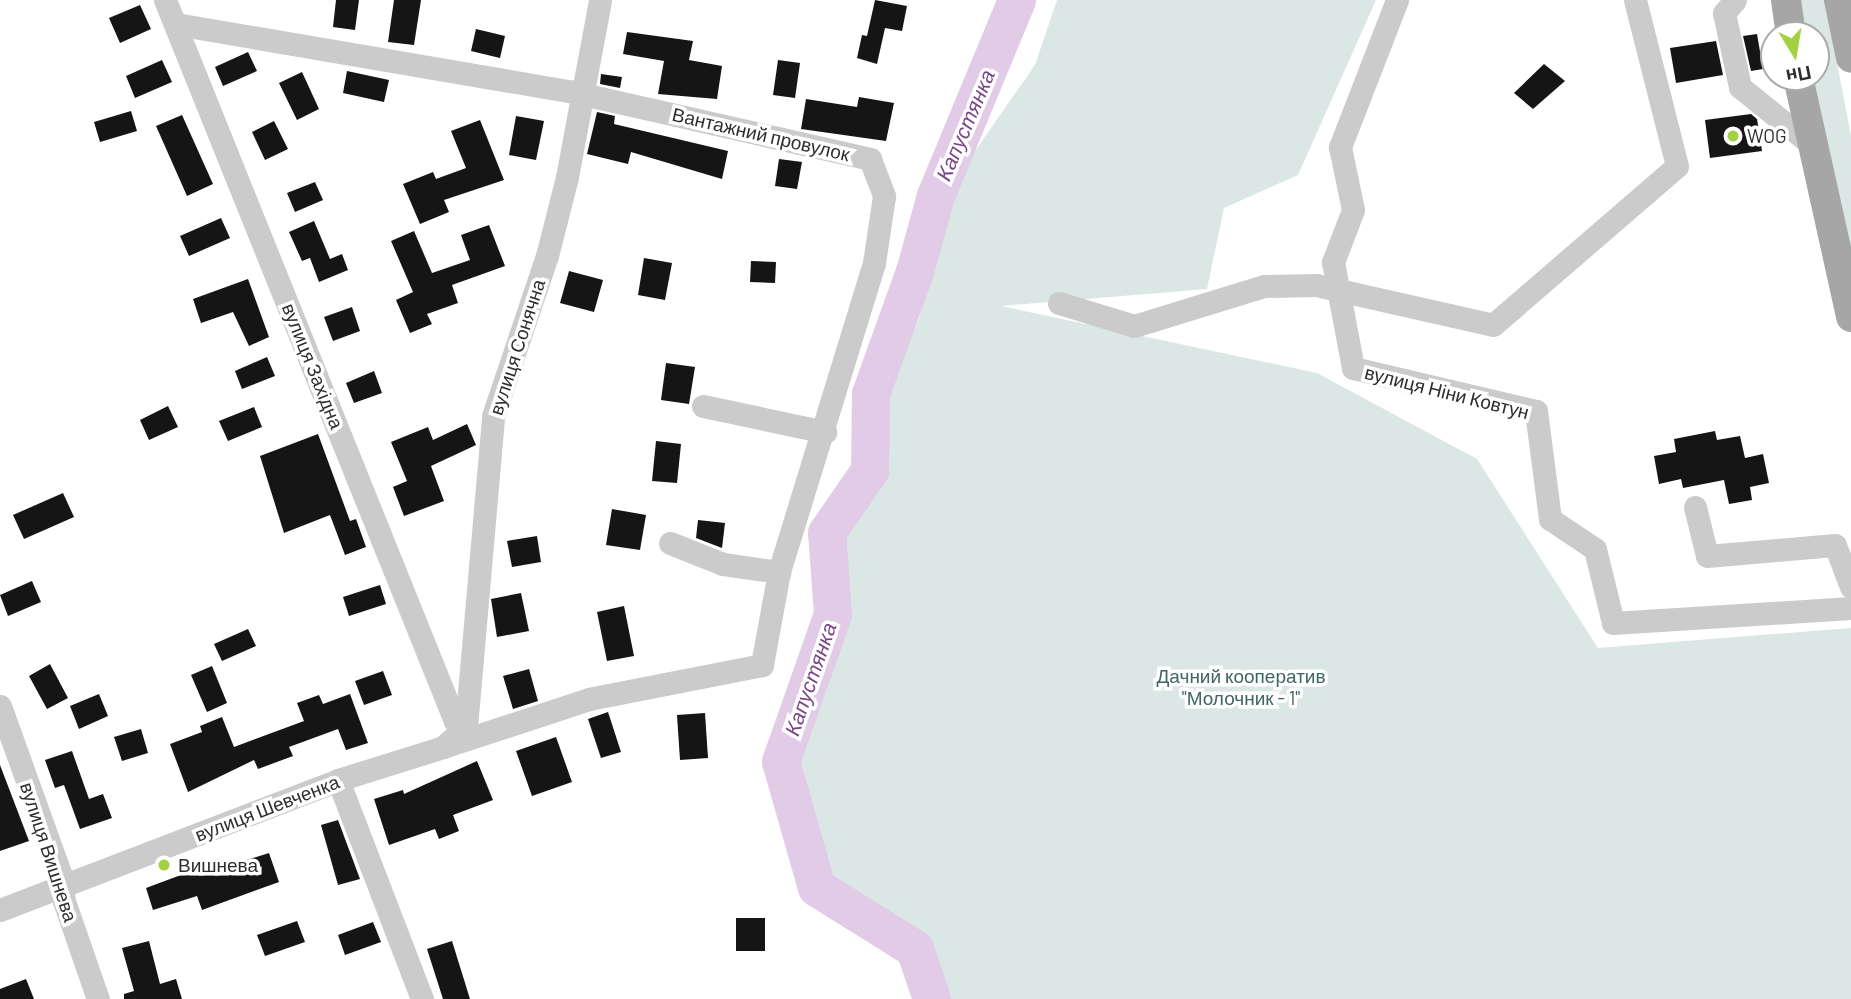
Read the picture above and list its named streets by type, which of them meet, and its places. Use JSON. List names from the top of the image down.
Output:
{
  "streets": {
    "street": [
      "Вантажний провулок",
      "вулиця Сонячна",
      "вулиця Західна",
      "вулиця Ніни Ковтун",
      "вулиця Шевченка",
      "вулиця Вишнева"
    ]
  },
  "crossings": [
    ["Вантажний провулок", "вулиця Сонячна"],
    ["Вантажний провулок", "вулиця Західна"],
    ["Вантажний провулок", "вулиця Шевченка"],
    ["вулиця Сонячна", "вулиця Західна"],
    ["вулиця Шевченка", "вулиця Вишнева"]
  ],
  "water": ["Капустянка"],
  "parks": ["Дачний кооператив \"Молочник - 1\""],
  "places": ["WOG", "Вишнева"],
  "north": "bottom"
}
